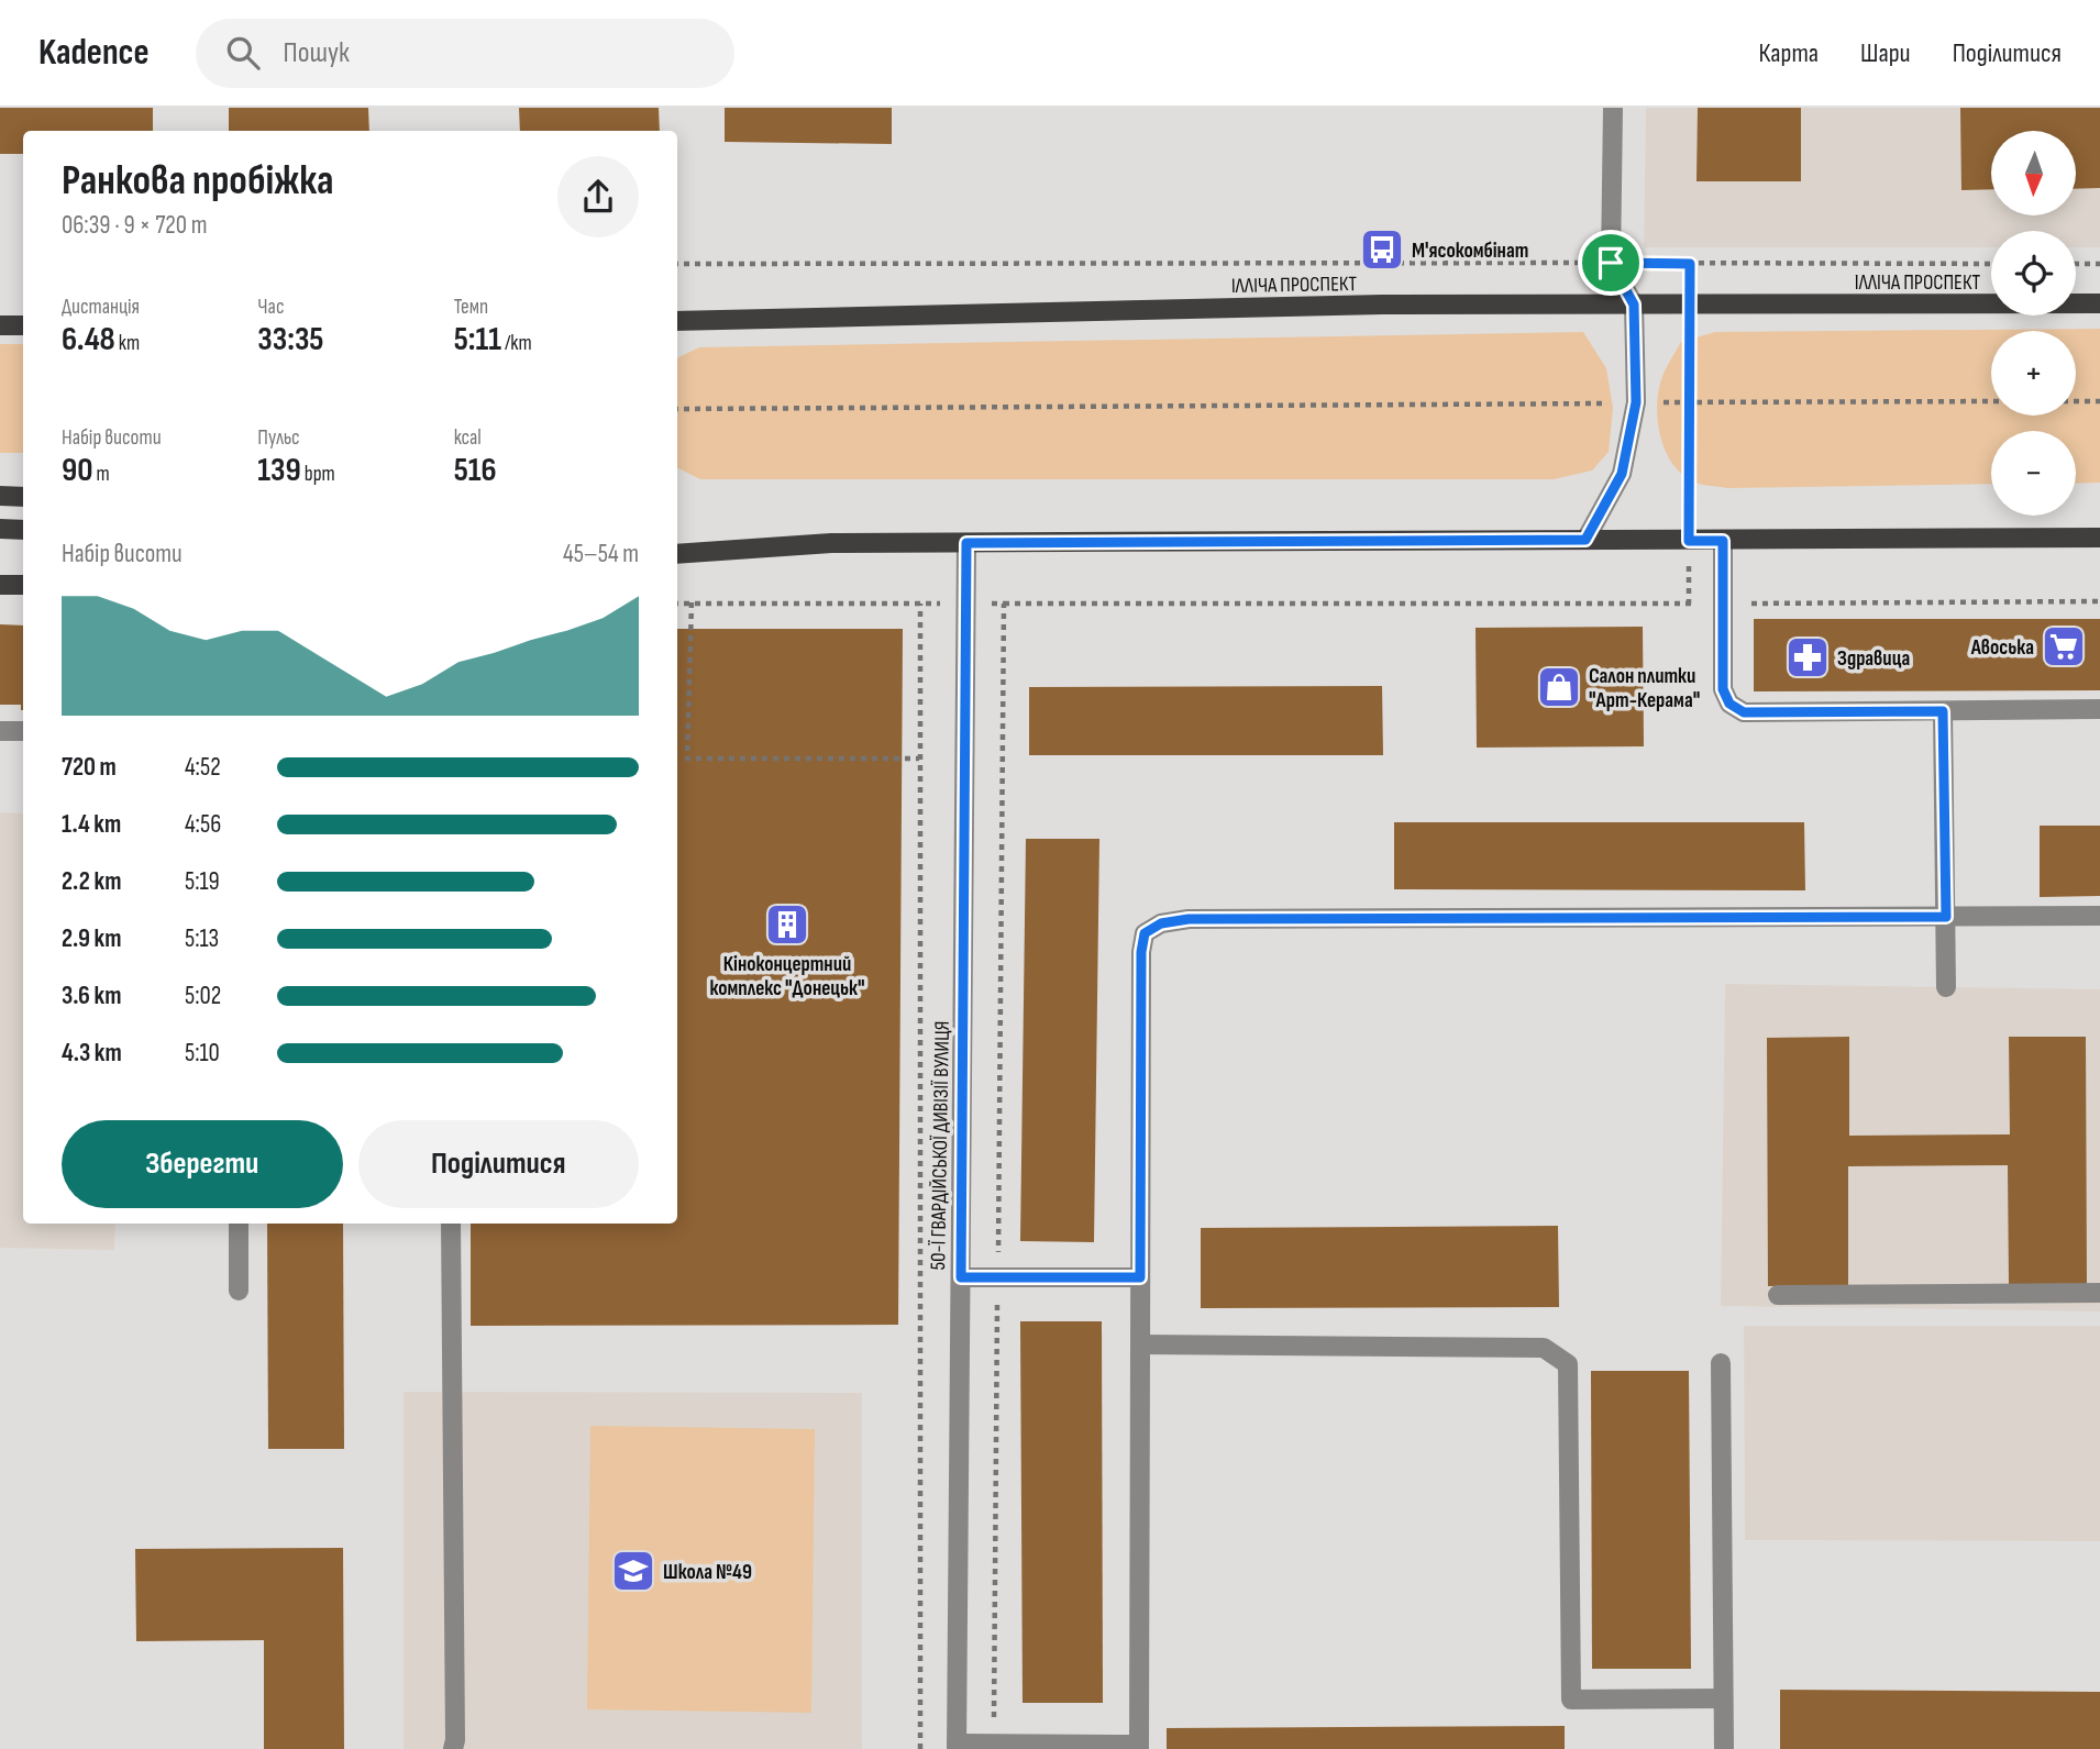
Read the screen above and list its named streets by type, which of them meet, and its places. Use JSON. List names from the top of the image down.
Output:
{
  "streets": {
    "main road": ["ІЛЛІЧА ПРОСПЕКТ"],
    "street": ["50-Ї ГВАРДІЙСЬКОЇ ДИВІЗІЇ ВУЛИЦЯ"]
  },
  "places": {
    "bus stop": ["М'ясокомбінат"],
    "supermarket": ["Авоська"],
    "pharmacy": ["Здравица"],
    "shop": ["Салон плитки \"Арт-Керама\""],
    "building": ["Кіноконцертний комплекс \"Донецьк\""],
    "school or university": ["Школа №49"]
  },
  "north": "bottom",
  "page": {
    "header": "Kadence",
    "search": "Пошук",
    "nav": ["Карта", "Шари", "Поділитися"],
    "map_buttons": ["+", "−"],
    "heading": ["Ранкова пробіжка", "06:39 · 9 × 720 m"],
    "stats": [
      ["Дистанція", "6.48 km"],
      ["Час", "33:35"],
      ["Темп", "5:11 /km"],
      ["Набір висоти", "90 m"],
      ["Пульс", "139 bpm"],
      ["kcal", "516"]
    ],
    "chart": ["Набір висоти", "45–54 m"],
    "list": [
      {
        "name": "720 m",
        "note": "4:52"
      },
      {
        "name": "1.4 km",
        "note": "4:56"
      },
      {
        "name": "2.2 km",
        "note": "5:19"
      },
      {
        "name": "2.9 km",
        "note": "5:13"
      },
      {
        "name": "3.6 km",
        "note": "5:02"
      },
      {
        "name": "4.3 km",
        "note": "5:10"
      }
    ],
    "buttons": ["Зберегти", "Поділитися"]
  }
}
